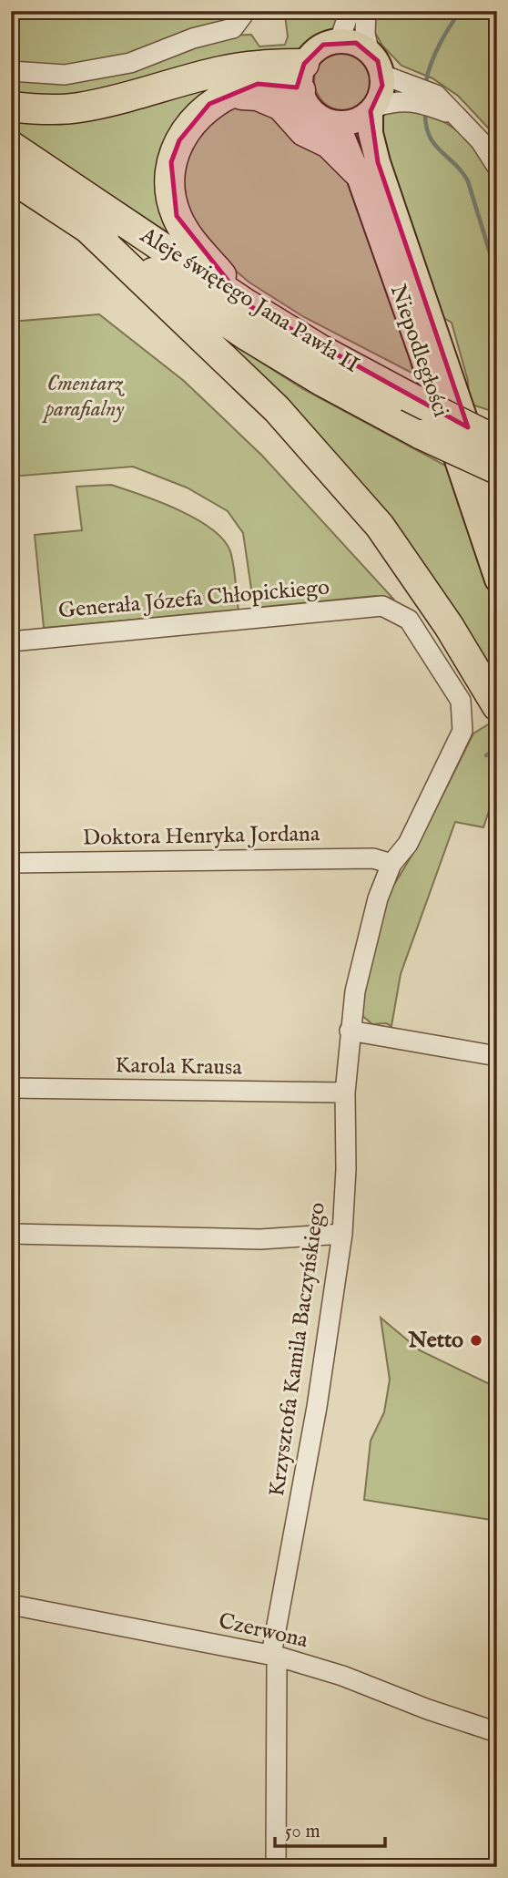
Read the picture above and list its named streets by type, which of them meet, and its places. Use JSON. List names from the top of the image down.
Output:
{
  "streets": {
    "highway": ["Aleje świętego Jana Pawła II"],
    "main road": ["Niepodległości"],
    "street": [
      "Generała Józefa Chłopickiego",
      "Doktora Henryka Jordana",
      "Karola Krausa",
      "Krzysztofa Kamila Baczyńskiego",
      "Czerwona"
    ]
  },
  "crossings": [
    ["Generała Józefa Chłopickiego", "Krzysztofa Kamila Baczyńskiego"],
    ["Doktora Henryka Jordana", "Krzysztofa Kamila Baczyńskiego"],
    ["Karola Krausa", "Krzysztofa Kamila Baczyńskiego"],
    ["Krzysztofa Kamila Baczyńskiego", "Czerwona"]
  ],
  "parks": ["Cmentarz parafialny"],
  "places": ["Netto"],
  "scale_bar": "50 m"
}
